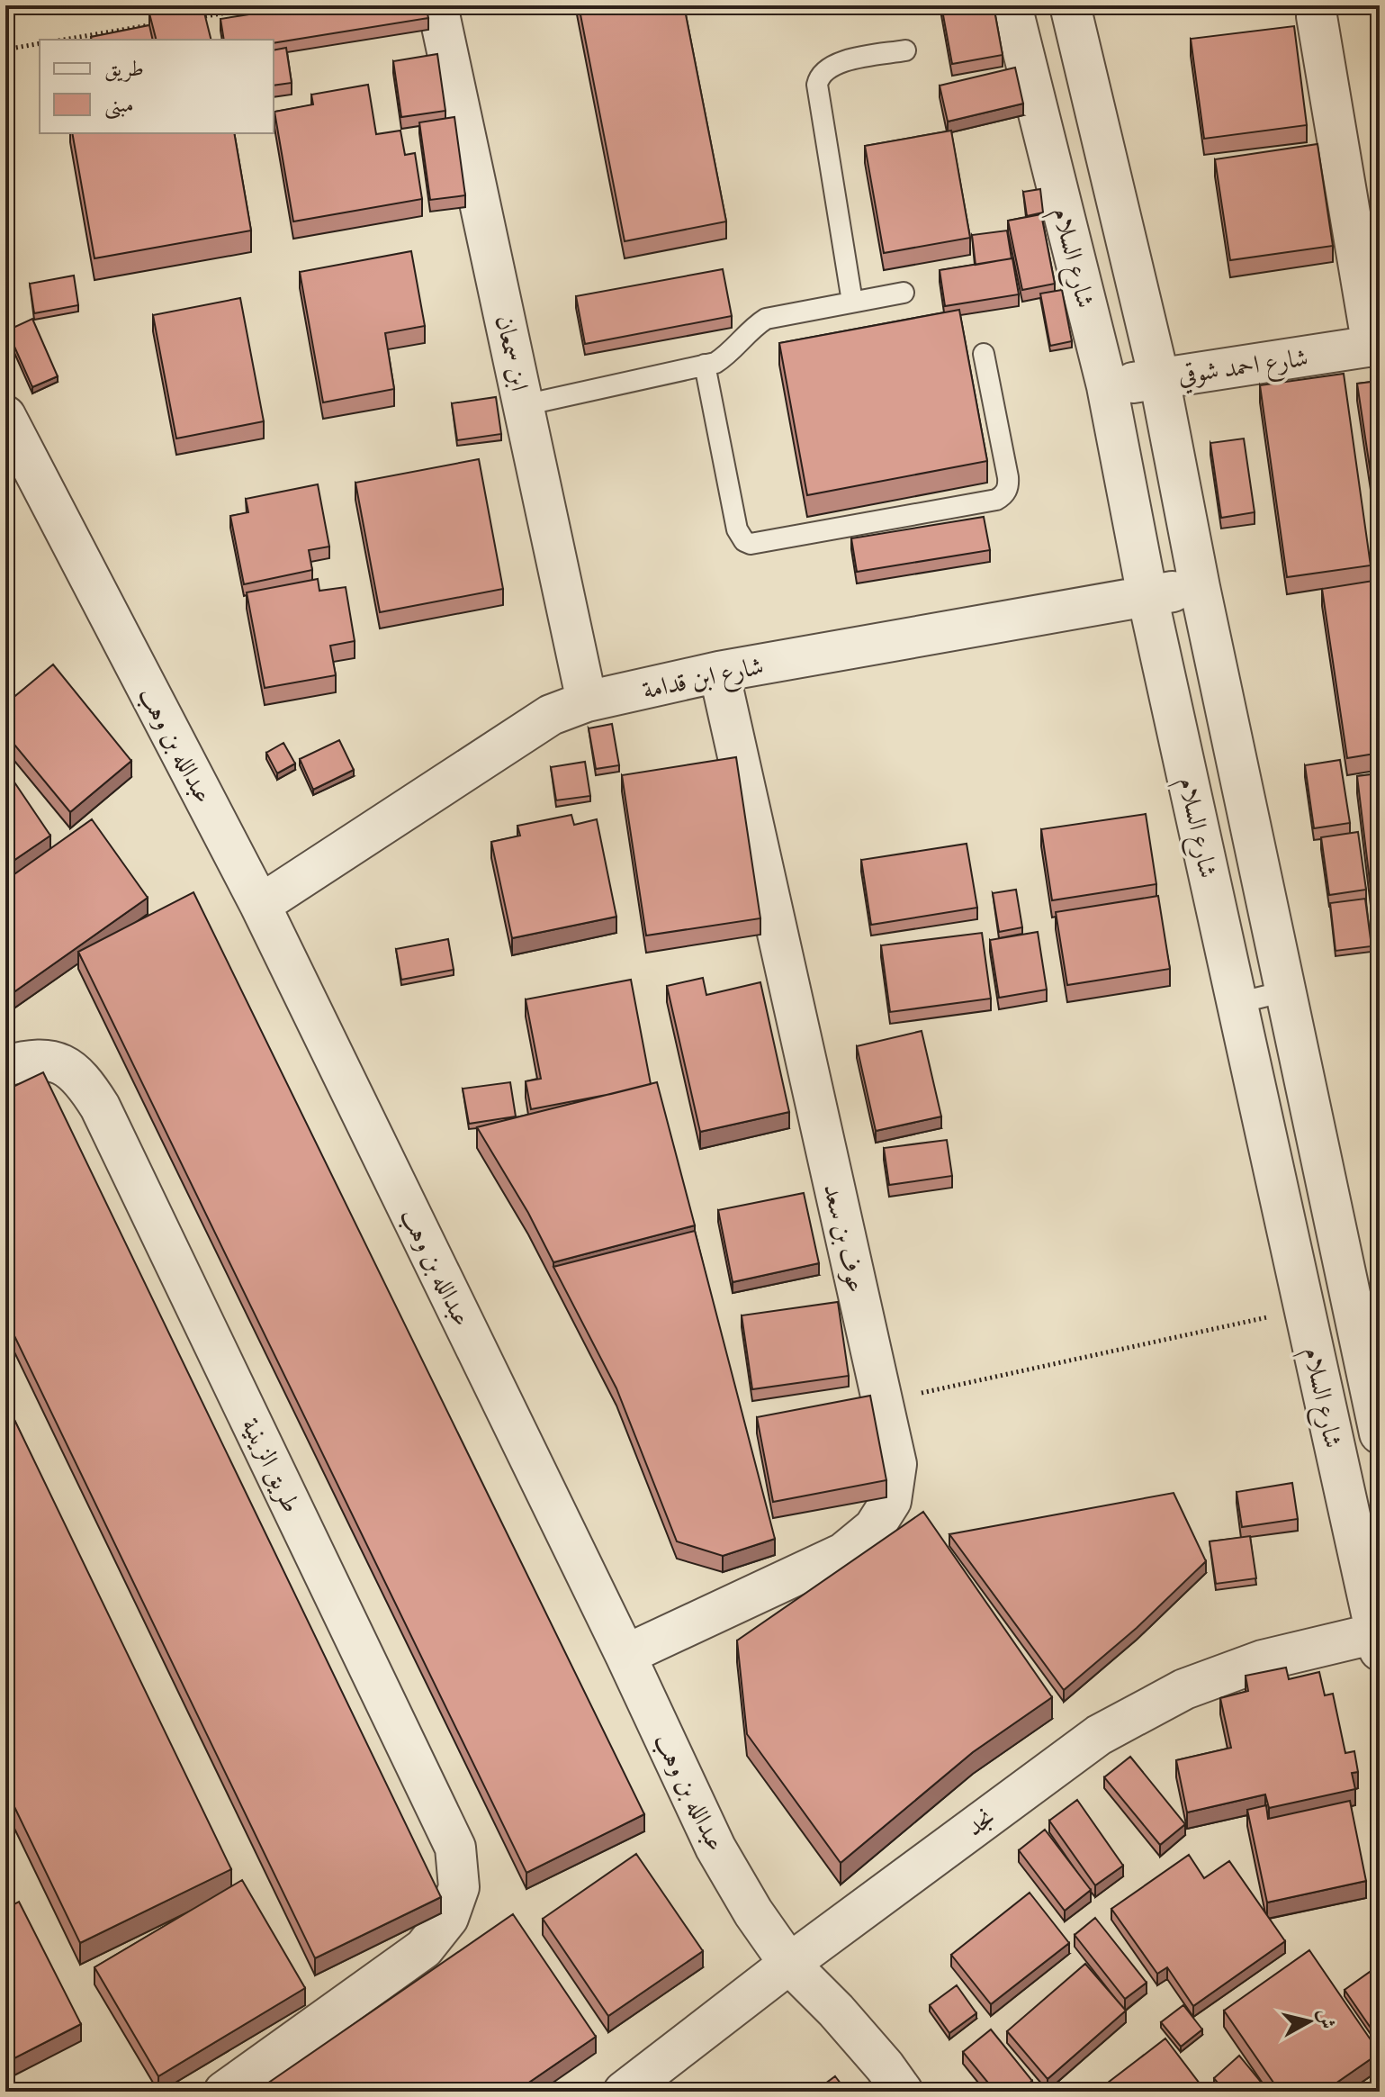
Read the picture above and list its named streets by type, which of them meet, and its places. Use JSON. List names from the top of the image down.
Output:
{
  "streets": {
    "street": [
      "شارع السلام",
      "ابن سمعان",
      "شارع احمد شوقي",
      "شارع ابن قدامة",
      "عبدالله بن وهب",
      "عوف بن سعد",
      "طريق الزينية",
      "نجد"
    ]
  },
  "crossings": [
    ["شارع السلام", "شارع احمد شوقي"],
    ["شارع السلام", "شارع ابن قدامة"],
    ["شارع السلام", "نجد"],
    ["ابن سمعان", "شارع ابن قدامة"],
    ["شارع ابن قدامة", "عبدالله بن وهب"],
    ["شارع ابن قدامة", "عوف بن سعد"],
    ["عبدالله بن وهب", "عوف بن سعد"],
    ["عبدالله بن وهب", "نجد"]
  ],
  "legend": ["طريق", "مبنى"],
  "north": "right"
}
